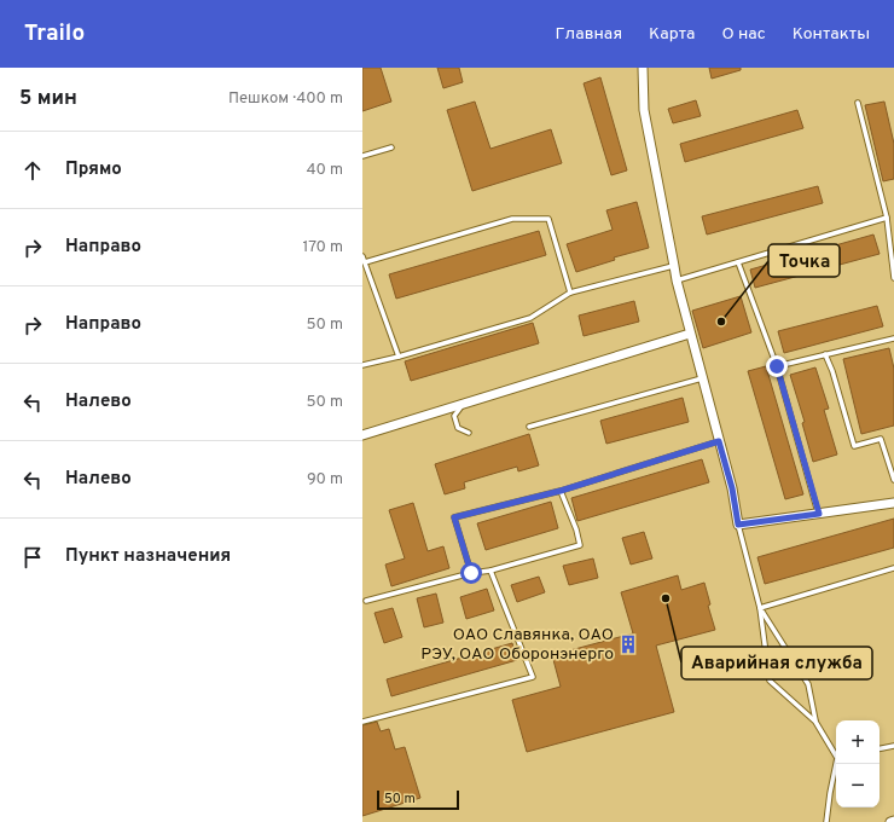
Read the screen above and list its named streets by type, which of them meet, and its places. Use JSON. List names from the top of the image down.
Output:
{
  "places": {
    "other": ["Точка", "Аварийная служба"],
    "building": ["ОАО Славянка, ОАО РЭУ, ОАО Оборонэнерго"]
  },
  "scale_bar": "50 m",
  "page": {
    "header": "Trailo",
    "nav": [
      "Главная",
      "Карта",
      "О нас",
      "Контакты"
    ],
    "heading": ["5 мин", "Пешком · 400 m"],
    "list": [
      ["Прямо", "40 m"],
      ["Направо", "170 m"],
      ["Направо", "50 m"],
      ["Налево", "50 m"],
      ["Налево", "90 m"],
      "Пункт назначения"
    ],
    "map_buttons": ["+", "−"],
    "scale": "50 m"
  }
}
